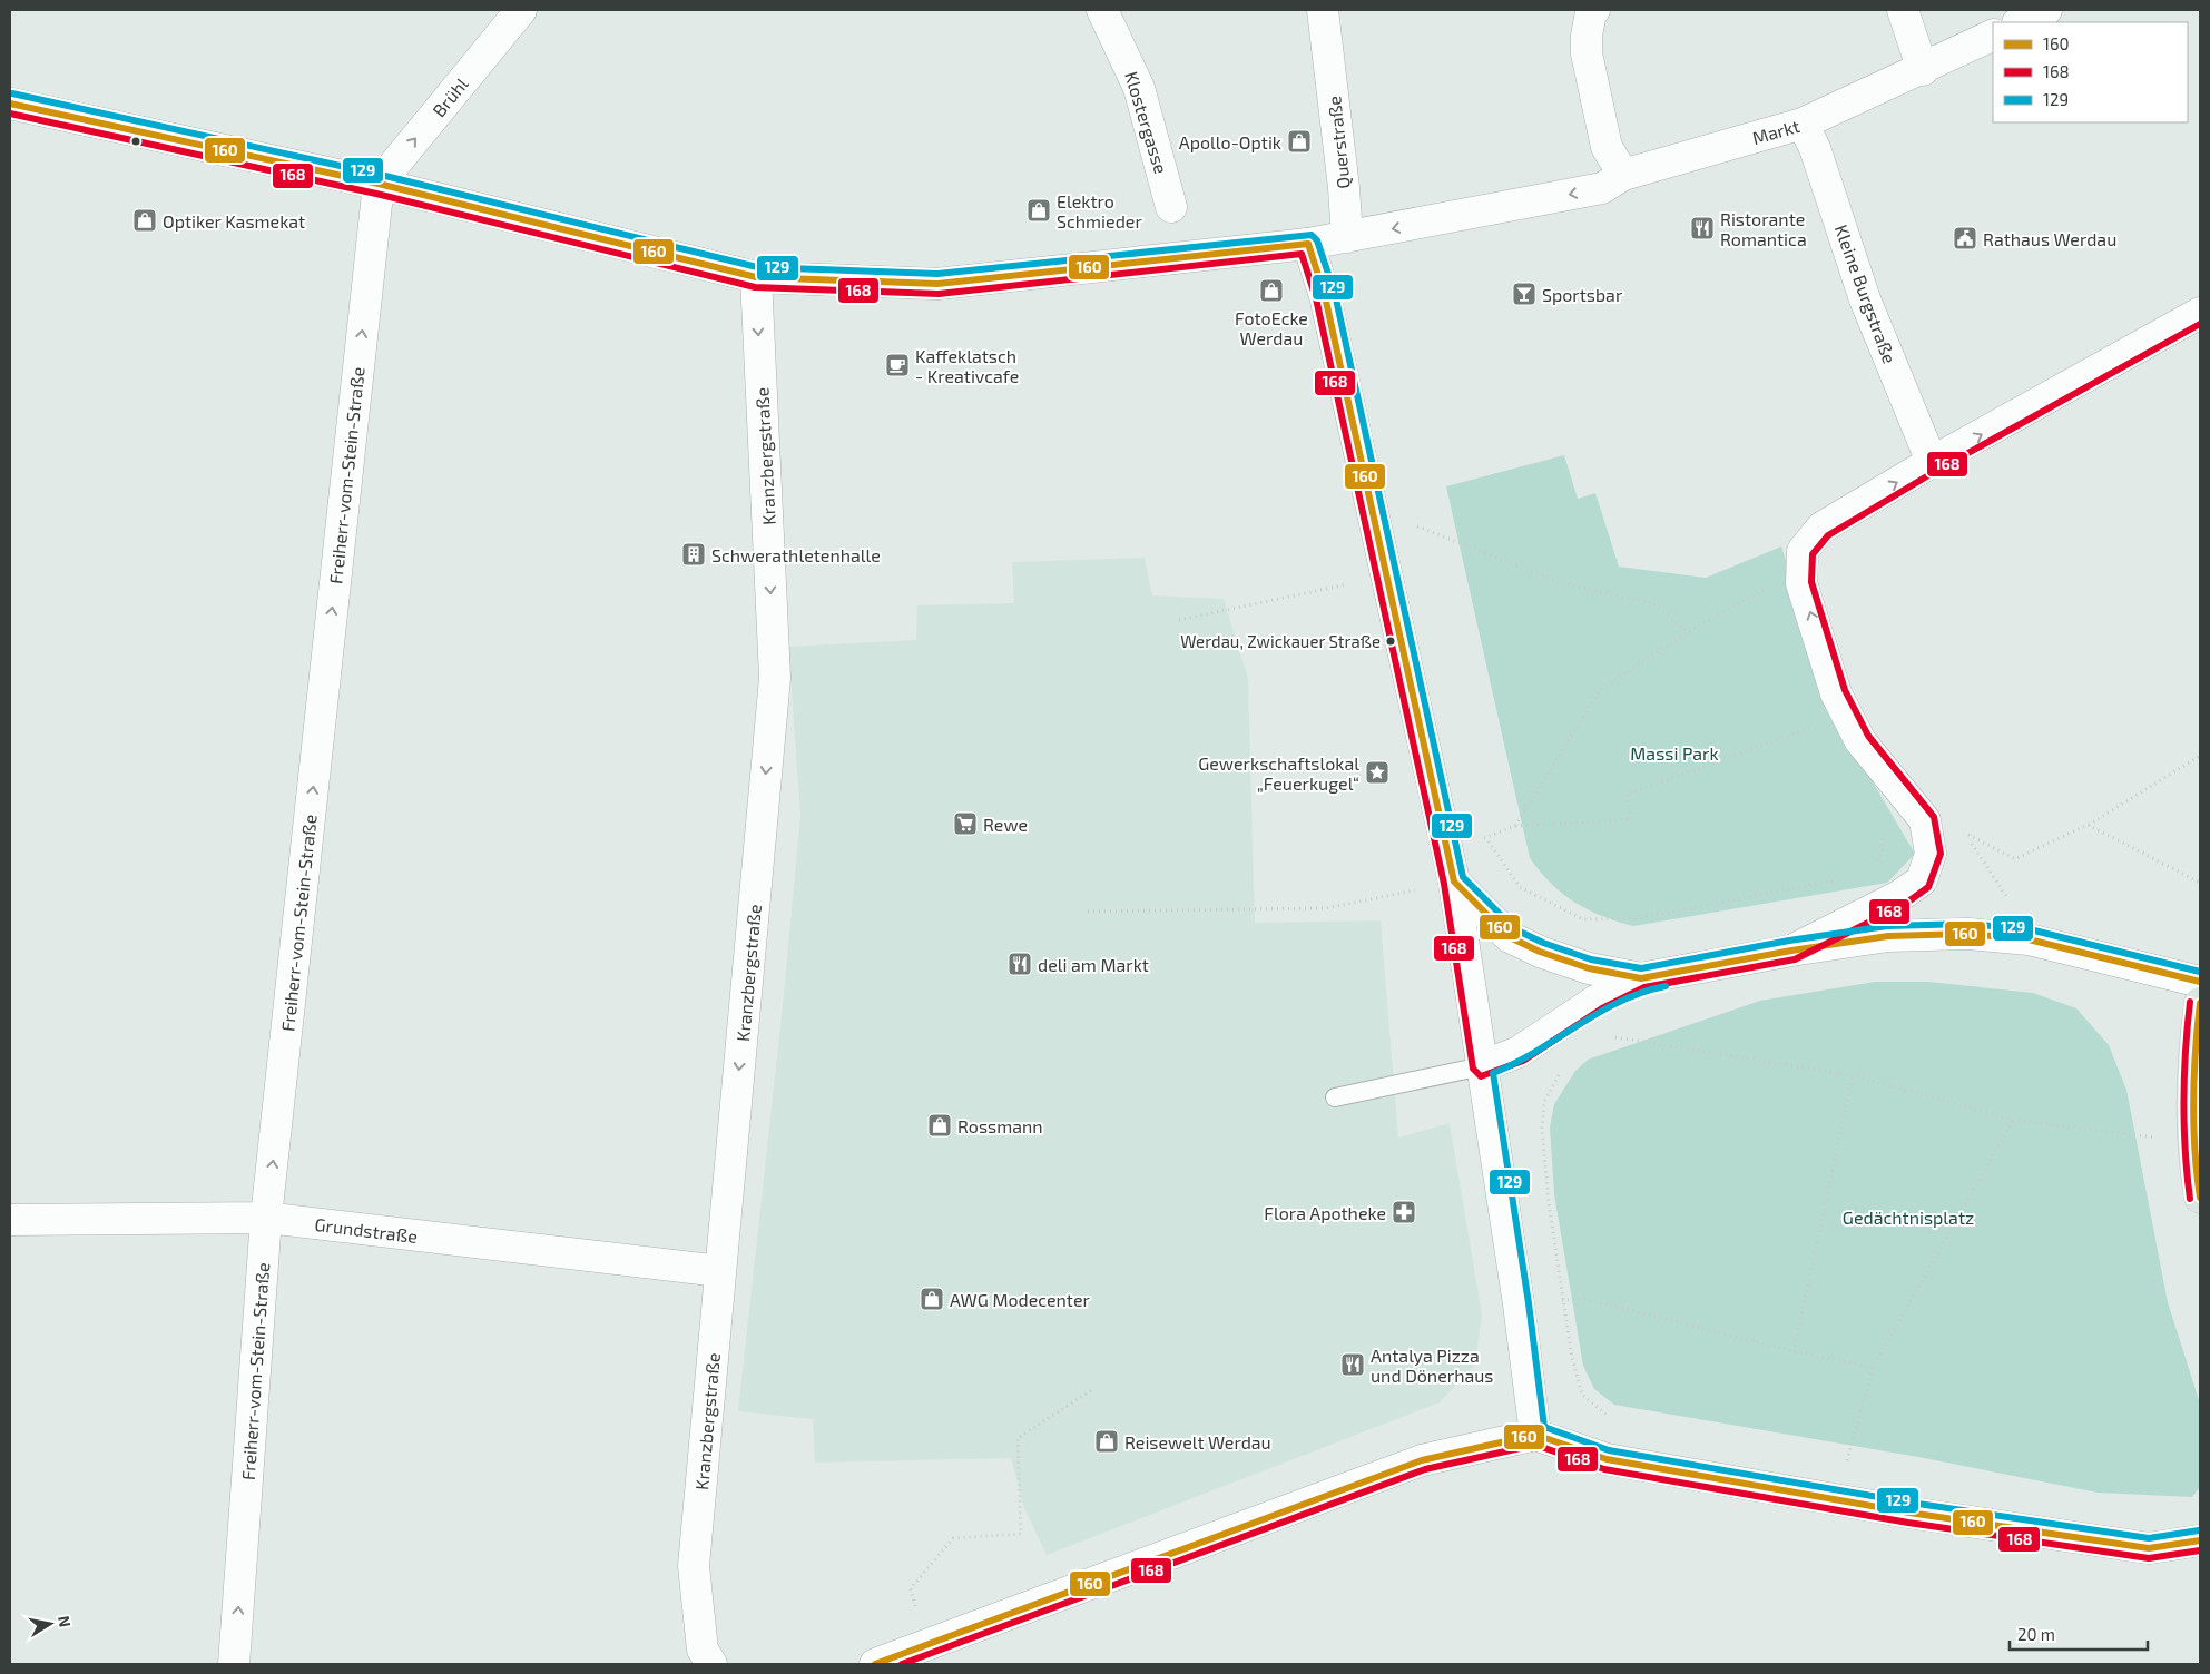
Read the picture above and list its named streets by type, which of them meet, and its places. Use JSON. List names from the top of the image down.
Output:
{
  "streets": {
    "street": [
      "Brühl",
      "Klostergasse",
      "Markt",
      "Querstraße",
      "Kleine Burgstraße",
      "Kranzbergstraße",
      "Freiherr-vom-Stein-Straße",
      "Grundstraße"
    ]
  },
  "crossings": [
    ["Brühl", "Freiherr-vom-Stein-Straße"],
    ["Markt", "Querstraße"],
    ["Markt", "Kleine Burgstraße"],
    ["Kranzbergstraße", "Grundstraße"],
    ["Freiherr-vom-Stein-Straße", "Grundstraße"]
  ],
  "one_way": [
    "Brühl",
    "Markt",
    "Kranzbergstraße",
    "Freiherr-vom-Stein-Straße"
  ],
  "parks": ["Massi Park", "Gedächtnisplatz"],
  "places": {
    "shop": [
      "Apollo-Optik",
      "Elektro Schmieder",
      "Optiker Kasmekat",
      "FotoEcke Werdau",
      "Rossmann",
      "AWG Modecenter",
      "Reisewelt Werdau"
    ],
    "restaurant": ["Ristorante Romantica", "deli am Markt", "Antalya Pizza und Dönerhaus"],
    "public building": ["Rathaus Werdau"],
    "bar": ["Sportsbar"],
    "cafe": ["Kaffeklatsch - Kreativcafe"],
    "building": ["Schwerathletenhalle"],
    "other": ["Werdau, Zwickauer Straße"],
    "place": ["Gewerkschaftslokal „Feuerkugel“"],
    "supermarket": ["Rewe"],
    "pharmacy": ["Flora Apotheke"]
  },
  "lines": ["transit line 129", "transit line 160", "transit line 168"],
  "legend": ["160", "168", "129"],
  "scale_bar": "20 m",
  "north": "right"
}
